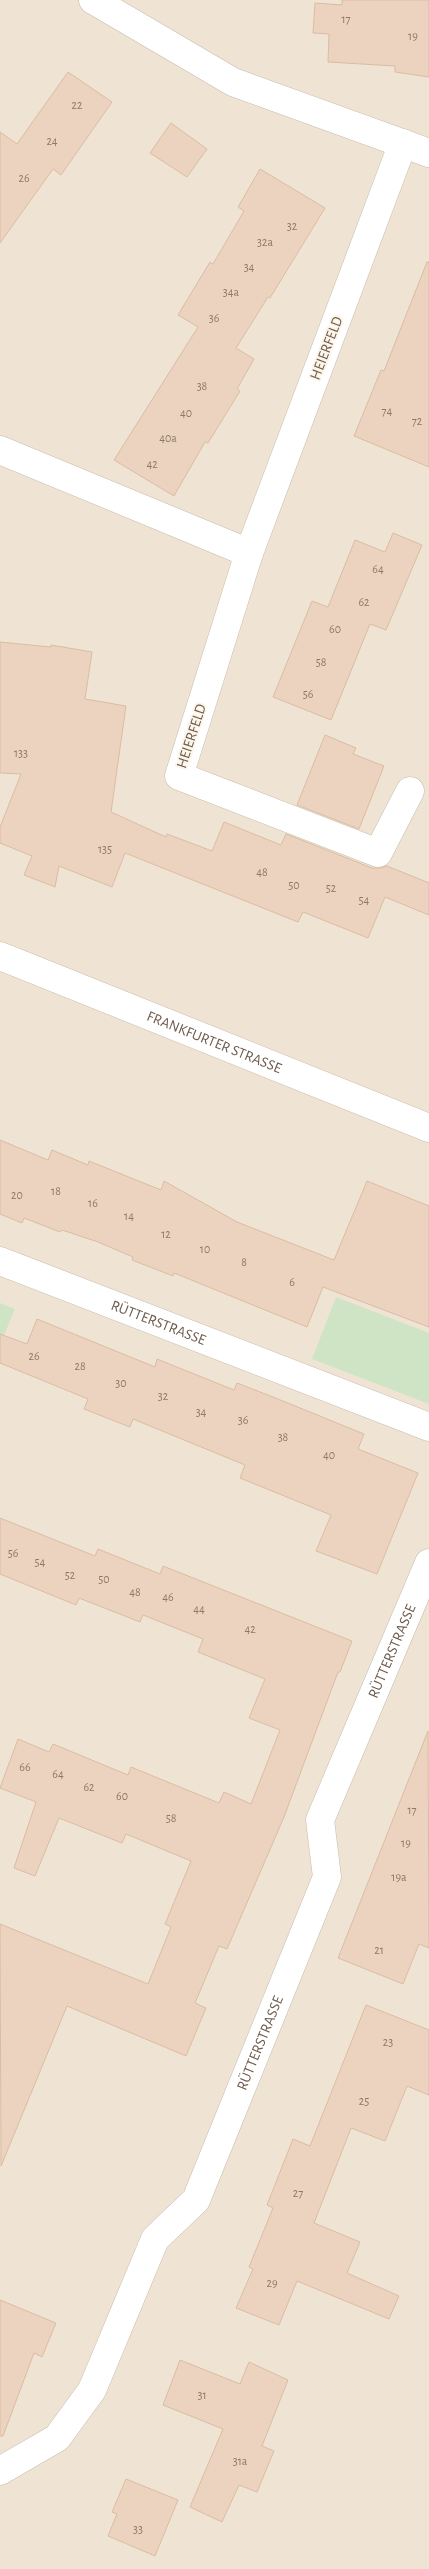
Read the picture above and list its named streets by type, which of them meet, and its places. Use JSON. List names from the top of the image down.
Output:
{
  "streets": {
    "street": ["HEIERFELD", "FRANKFURTER STRASSE", "RÜTTERSTRASSE"]
  },
  "house_numbers": [
    "17",
    "19",
    "22",
    "24",
    "26",
    "32",
    "32a",
    "34",
    "34a",
    "36",
    "38",
    "74",
    "40",
    "72",
    "40a",
    "42",
    "64",
    "62",
    "60",
    "58",
    "56",
    "133",
    "135",
    "48",
    "50",
    "52",
    "54",
    "18",
    "20",
    "16",
    "14",
    "12",
    "10",
    "8",
    "6",
    "26",
    "28",
    "30",
    "32",
    "34",
    "36",
    "38",
    "40",
    "56",
    "54",
    "52",
    "50",
    "48",
    "46",
    "44",
    "42",
    "66",
    "64",
    "62",
    "60",
    "17",
    "58",
    "19",
    "19a",
    "21",
    "23",
    "25",
    "27",
    "29",
    "31",
    "31a",
    "33"
  ]
}
